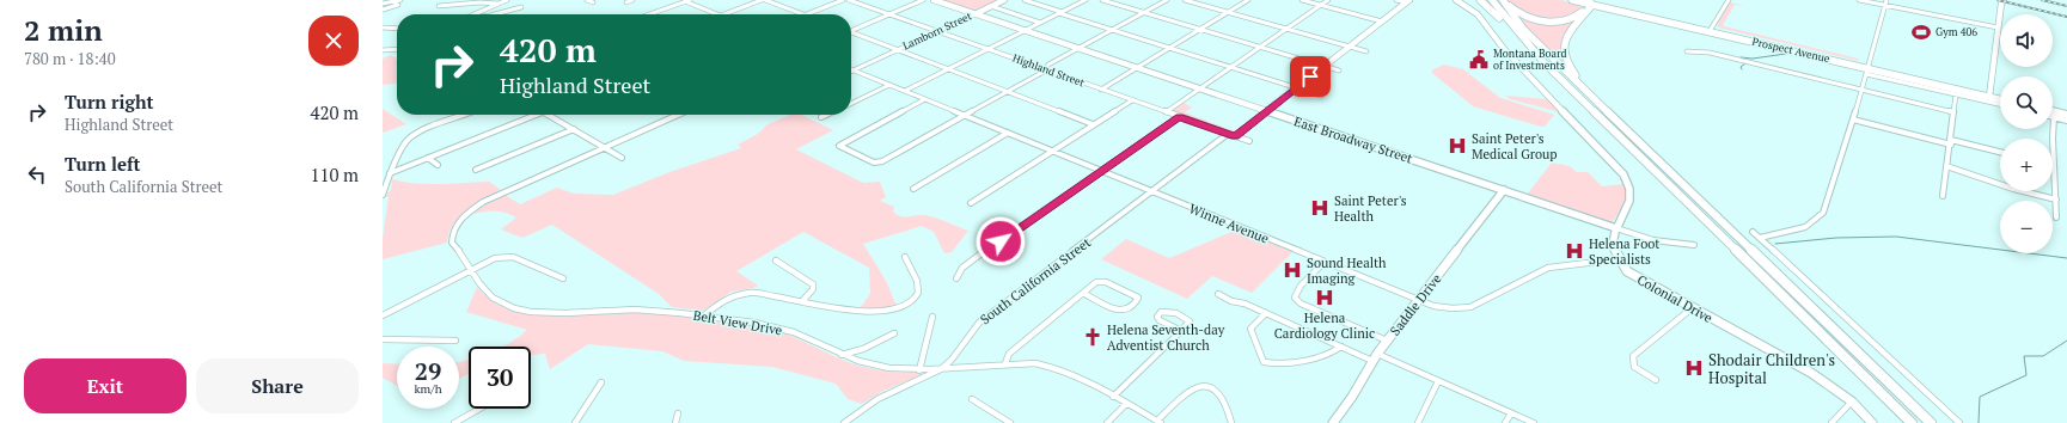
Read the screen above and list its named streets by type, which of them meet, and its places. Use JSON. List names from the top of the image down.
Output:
{
  "streets": {
    "highway": ["Prospect Avenue"],
    "street": [
      "Lamborn Street",
      "Highland Street",
      "East Broadway Street",
      "Winne Avenue",
      "South California Street",
      "Colonial Drive",
      "Saddle Drive",
      "Belt View Drive"
    ]
  },
  "crossings": [
    ["Lamborn Street", "Highland Street"],
    ["Lamborn Street", "East Broadway Street"],
    ["Lamborn Street", "Winne Avenue"],
    ["Highland Street", "South California Street"],
    ["East Broadway Street", "Saddle Drive"],
    ["Winne Avenue", "South California Street"],
    ["Winne Avenue", "Colonial Drive"],
    ["Winne Avenue", "Saddle Drive"],
    ["South California Street", "Belt View Drive"]
  ],
  "places": {
    "sports": ["Gym 406"],
    "public building": ["Montana Board of Investments"],
    "hospital": [
      "Saint Peter's Medical Group",
      "Saint Peter's Health",
      "Helena Foot Specialists",
      "Sound Health Imaging",
      "Helena Cardiology Clinic",
      "Shodair Children's Hospital"
    ],
    "church": ["Helena Seventh-day Adventist Church"]
  },
  "page": {
    "heading": ["2 min", "780 m · 18:40"],
    "map_buttons": ["+", "−"],
    "turn": ["420 m", "Highland Street"],
    "list": [
      {
        "name": "Turn right",
        "note": "Highland Street",
        "value": "420 m"
      },
      {
        "name": "Turn left",
        "note": "South California Street",
        "value": "110 m"
      }
    ],
    "speed": "29 km/h",
    "limit": "30",
    "buttons": ["Exit", "Share"]
  }
}
